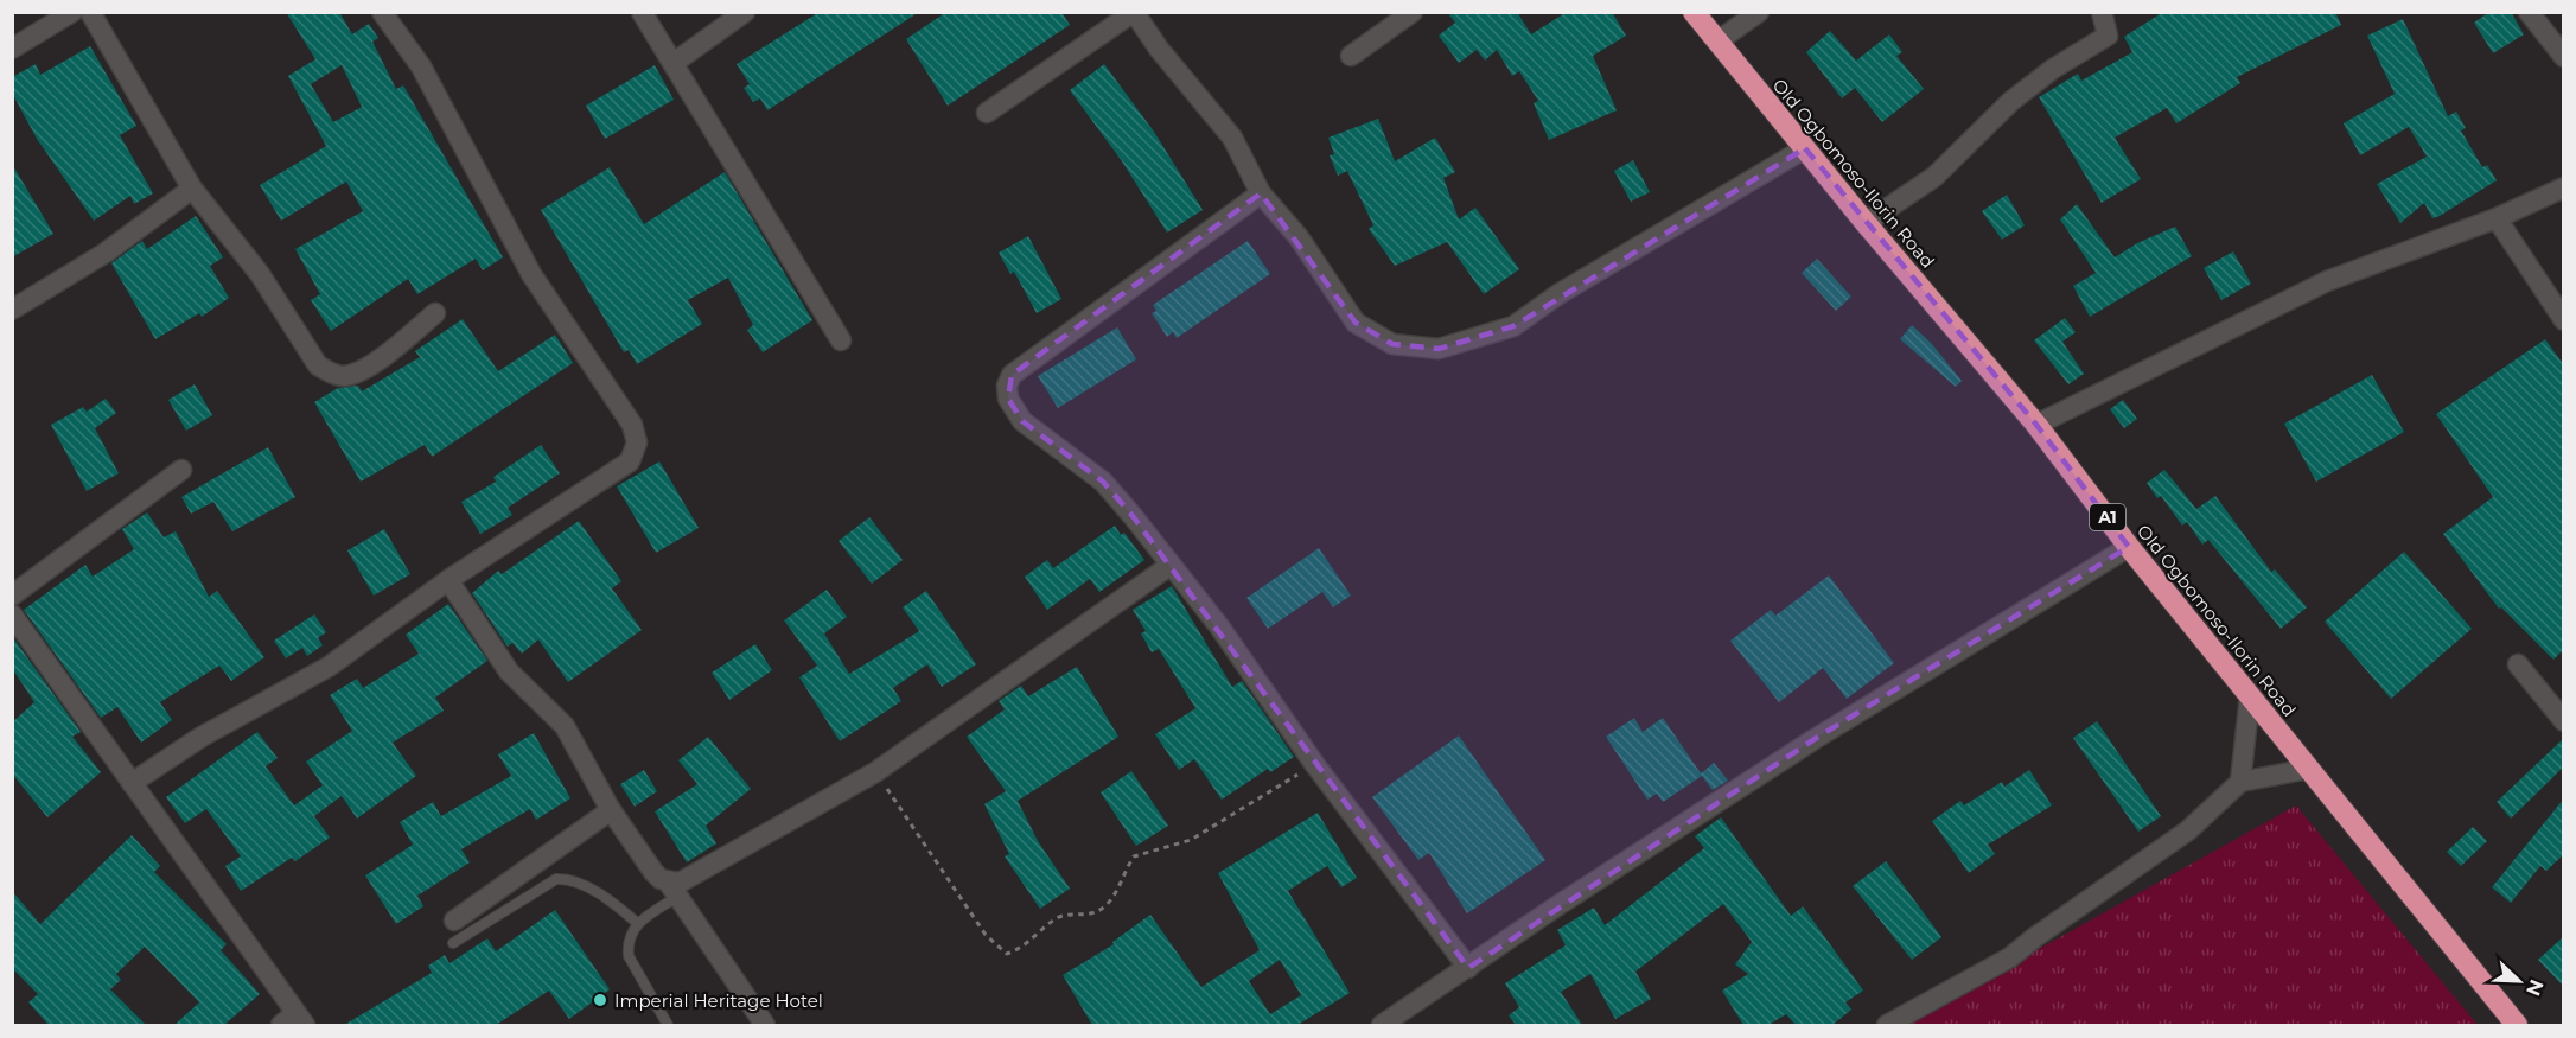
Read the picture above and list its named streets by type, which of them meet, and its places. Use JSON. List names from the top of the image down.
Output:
{
  "streets": {
    "highway": ["Old Ogbomoso-Ilorin Road", "A1"]
  },
  "places": ["Imperial Heritage Hotel"],
  "north": "bottom right"
}
